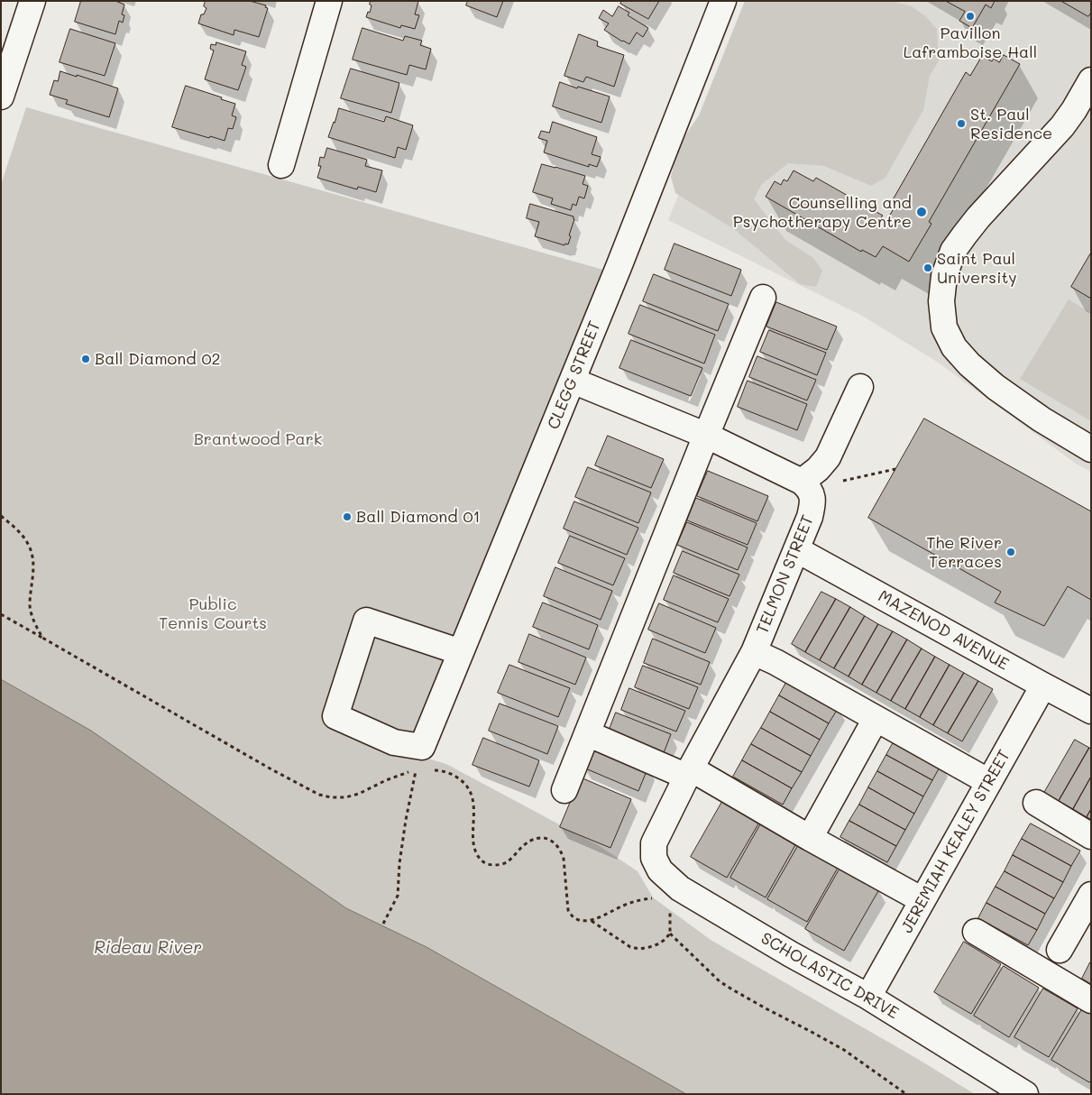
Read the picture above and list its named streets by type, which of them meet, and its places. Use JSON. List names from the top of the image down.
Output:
{
  "streets": {
    "street": [
      "CLEGG STREET",
      "TELMON STREET",
      "MAZENOD AVENUE",
      "JEREMIAH KEALEY STREET",
      "SCHOLASTIC DRIVE"
    ]
  },
  "crossings": [
    ["TELMON STREET", "MAZENOD AVENUE"],
    ["TELMON STREET", "SCHOLASTIC DRIVE"],
    ["MAZENOD AVENUE", "JEREMIAH KEALEY STREET"],
    ["JEREMIAH KEALEY STREET", "SCHOLASTIC DRIVE"]
  ],
  "water": ["Rideau River"],
  "parks": ["Brantwood Park", "Public Tennis Courts"],
  "places": [
    "Pavillon Laframboise Hall",
    "St. Paul Residence",
    "Counselling and Psychotherapy Centre",
    "Saint Paul University",
    "Ball Diamond 02",
    "Ball Diamond 01",
    "The River Terraces"
  ]
}
